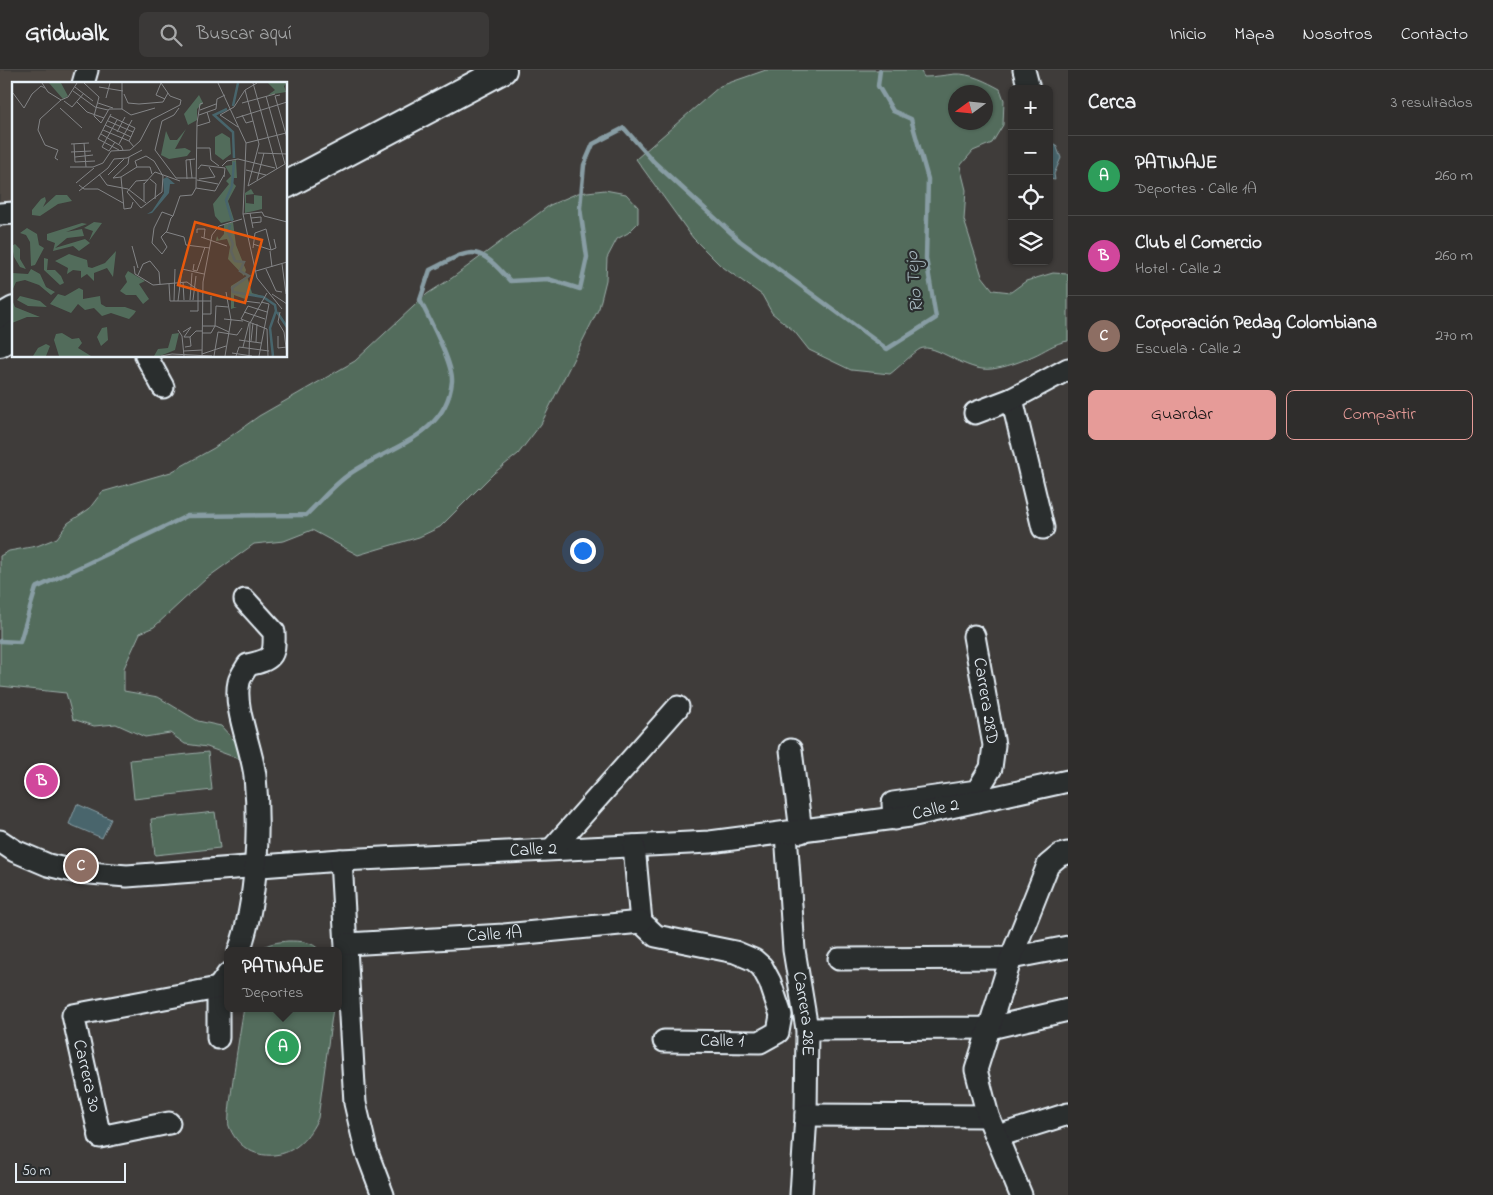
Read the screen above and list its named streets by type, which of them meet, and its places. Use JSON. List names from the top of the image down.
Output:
{
  "streets": {
    "street": [
      "Carrera 28D",
      "Calle 2",
      "Calle 1A",
      "Carrera 28E",
      "Calle 1",
      "Carrera 30"
    ]
  },
  "crossings": [
    ["Carrera 28D", "Calle 2"],
    ["Calle 2", "Carrera 28E"],
    ["Calle 1A", "Calle 1"]
  ],
  "water": ["Rio Tejo"],
  "scale_bar": "50 m",
  "north": "left",
  "page": {
    "header": "Gridwalk",
    "search": "Buscar aquí",
    "nav": [
      "Inicio",
      "Mapa",
      "Nosotros",
      "Contacto"
    ],
    "heading": ["Cerca", "3 resultados"],
    "map_buttons": ["+", "−"],
    "list": [
      {
        "mark": "A",
        "name": "PATINAJE",
        "note": "Deportes · Calle 1A",
        "value": "260 m"
      },
      {
        "mark": "B",
        "name": "Club el Comercio",
        "note": "Hotel · Calle 2",
        "value": "260 m"
      },
      {
        "mark": "C",
        "name": "Corporación Pedag Colombiana",
        "note": "Escuela · Calle 2",
        "value": "270 m"
      }
    ],
    "buttons": ["Guardar", "Compartir"],
    "pins": ["B", "C", "A"],
    "popup": ["PATINAJE", "Deportes"],
    "scale": "50 m"
  }
}
